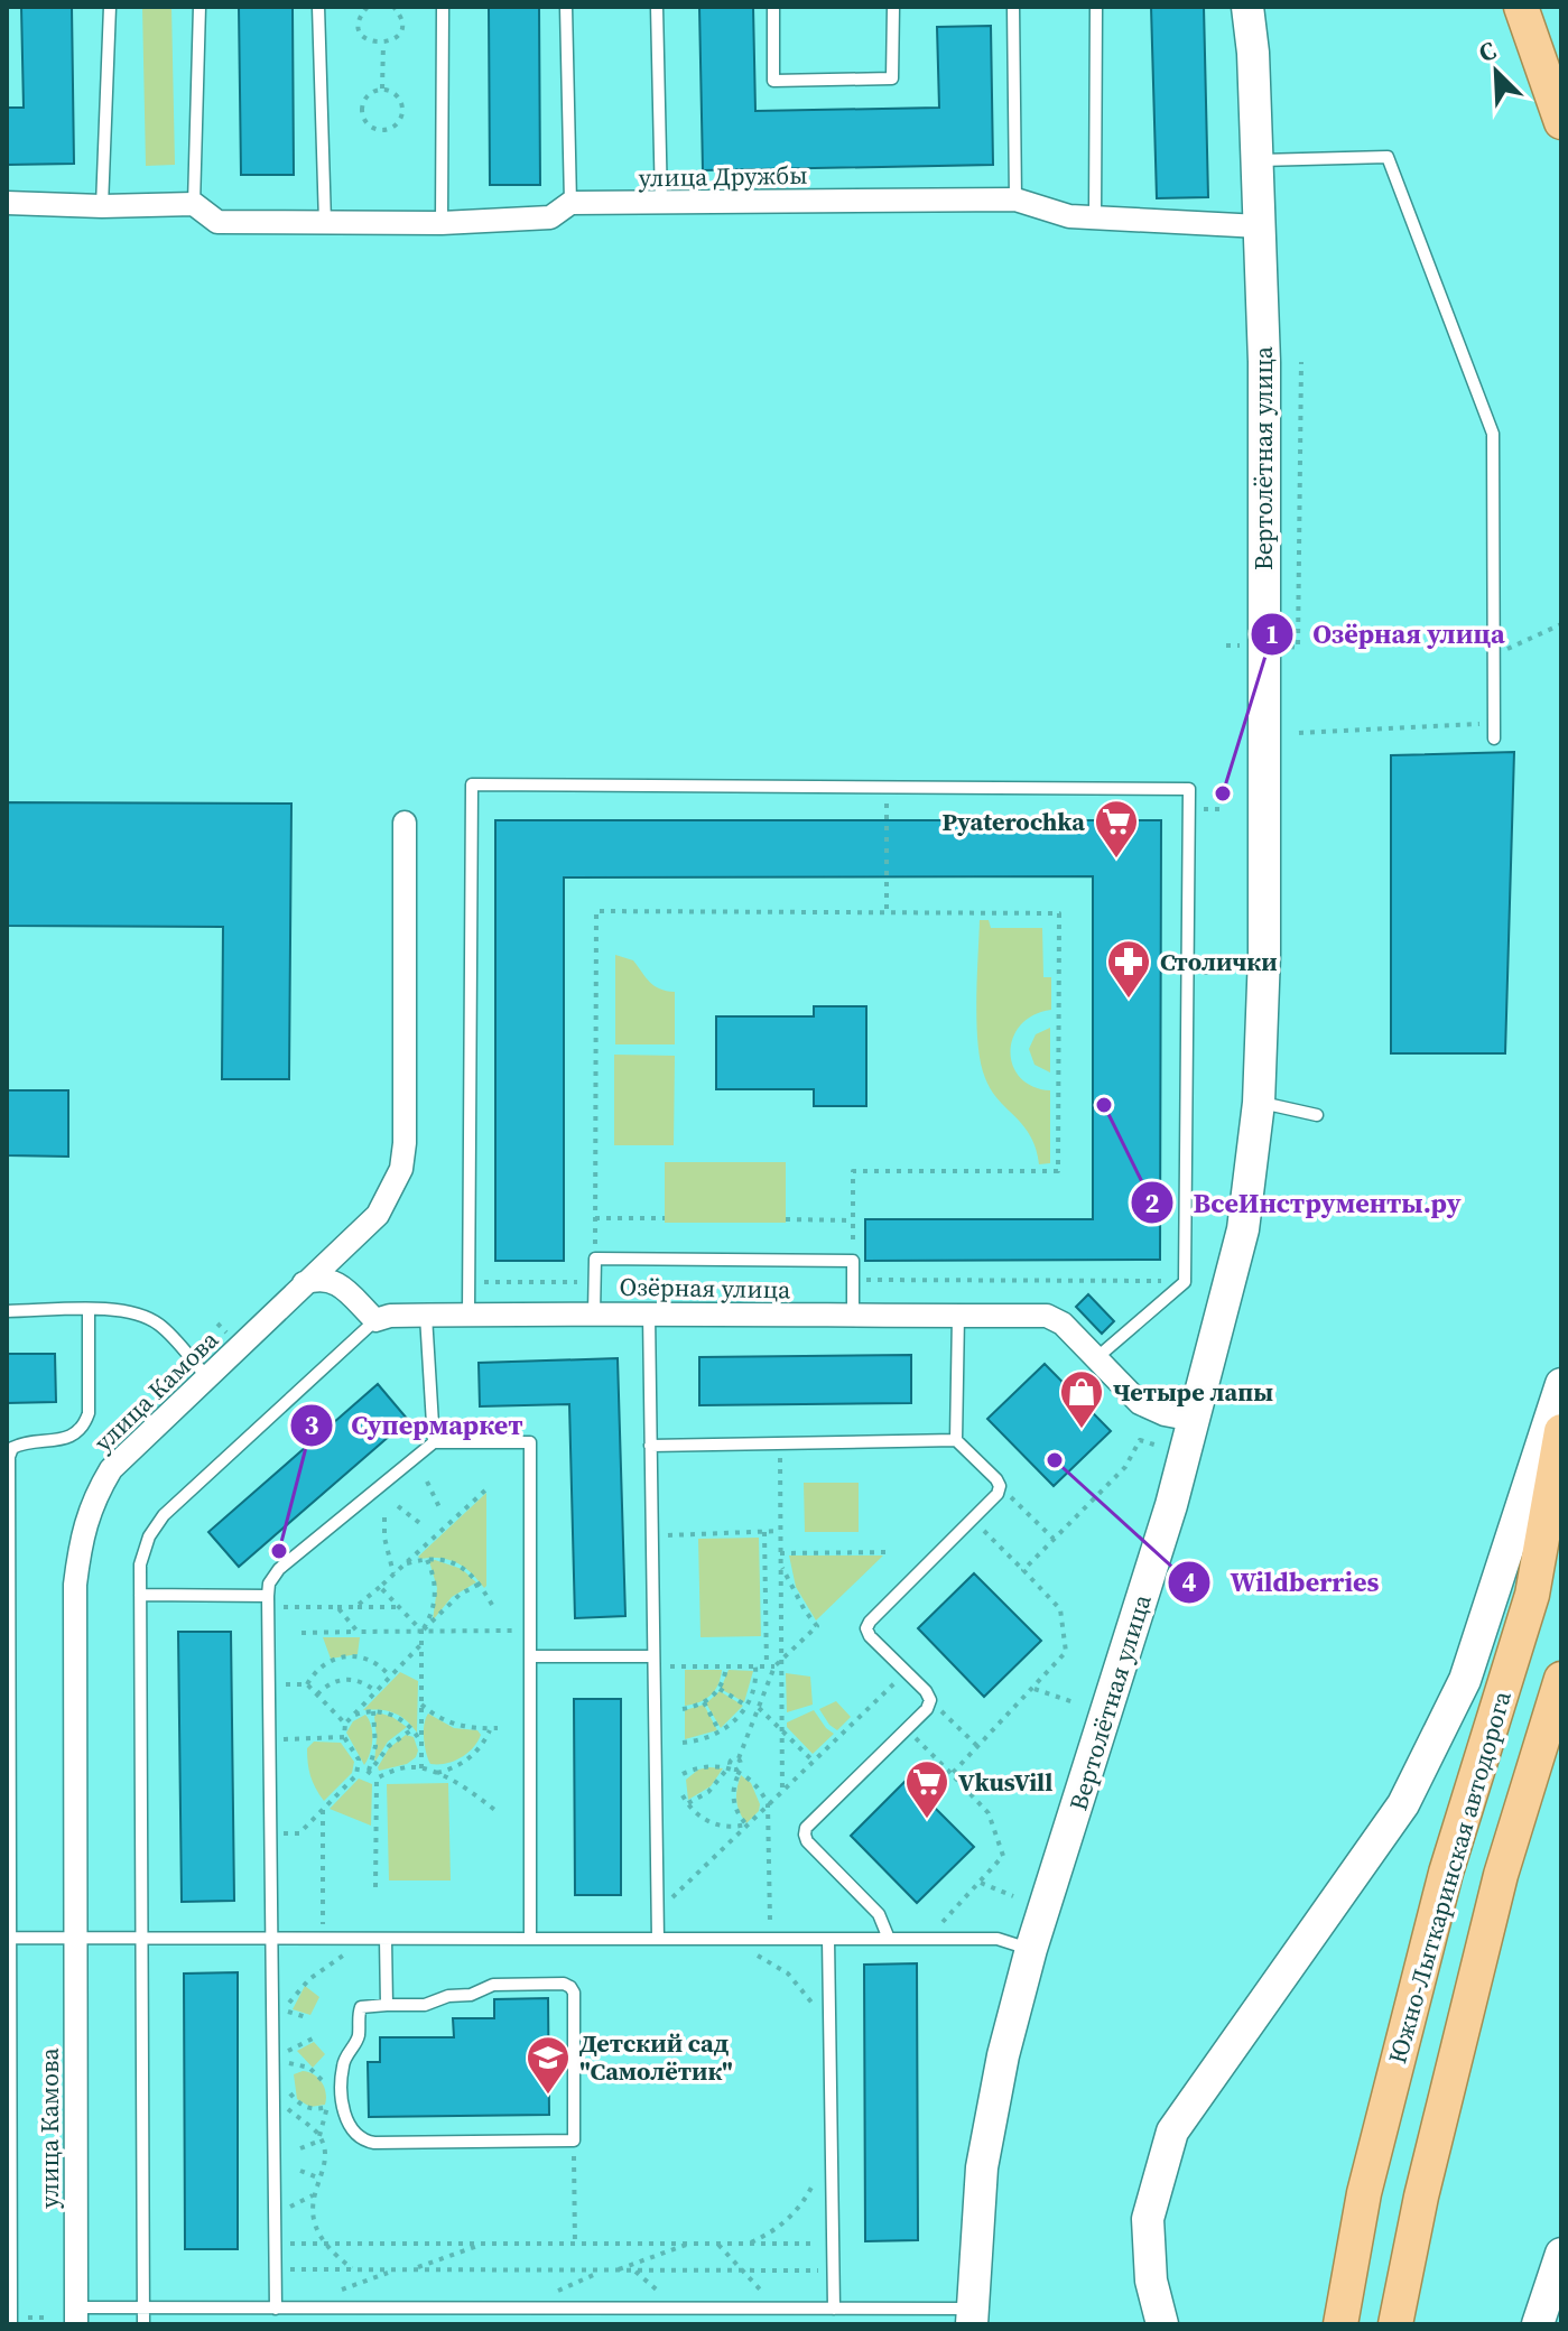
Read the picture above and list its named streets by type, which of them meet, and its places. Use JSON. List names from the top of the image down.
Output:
{
  "streets": {
    "main road": ["Южно-Лыткаринская автодорога"],
    "street": [
      "улица Дружбы",
      "Вертолётная улица",
      "Озёрная улица",
      "улица Камова"
    ]
  },
  "crossings": [
    ["улица Дружбы", "Вертолётная улица"],
    ["Вертолётная улица", "Озёрная улица"]
  ],
  "places": {
    "other": [
      "Озёрная улица",
      "ВсеИнструменты.ру",
      "Wildberries",
      "Супермаркет"
    ],
    "supermarket": ["Pyaterochka", "VkusVill"],
    "pharmacy": ["Столички"],
    "shop": ["Четыре лапы"],
    "school or university": ["Детский сад \"Самолётик\""]
  },
  "north": "top left"
}
